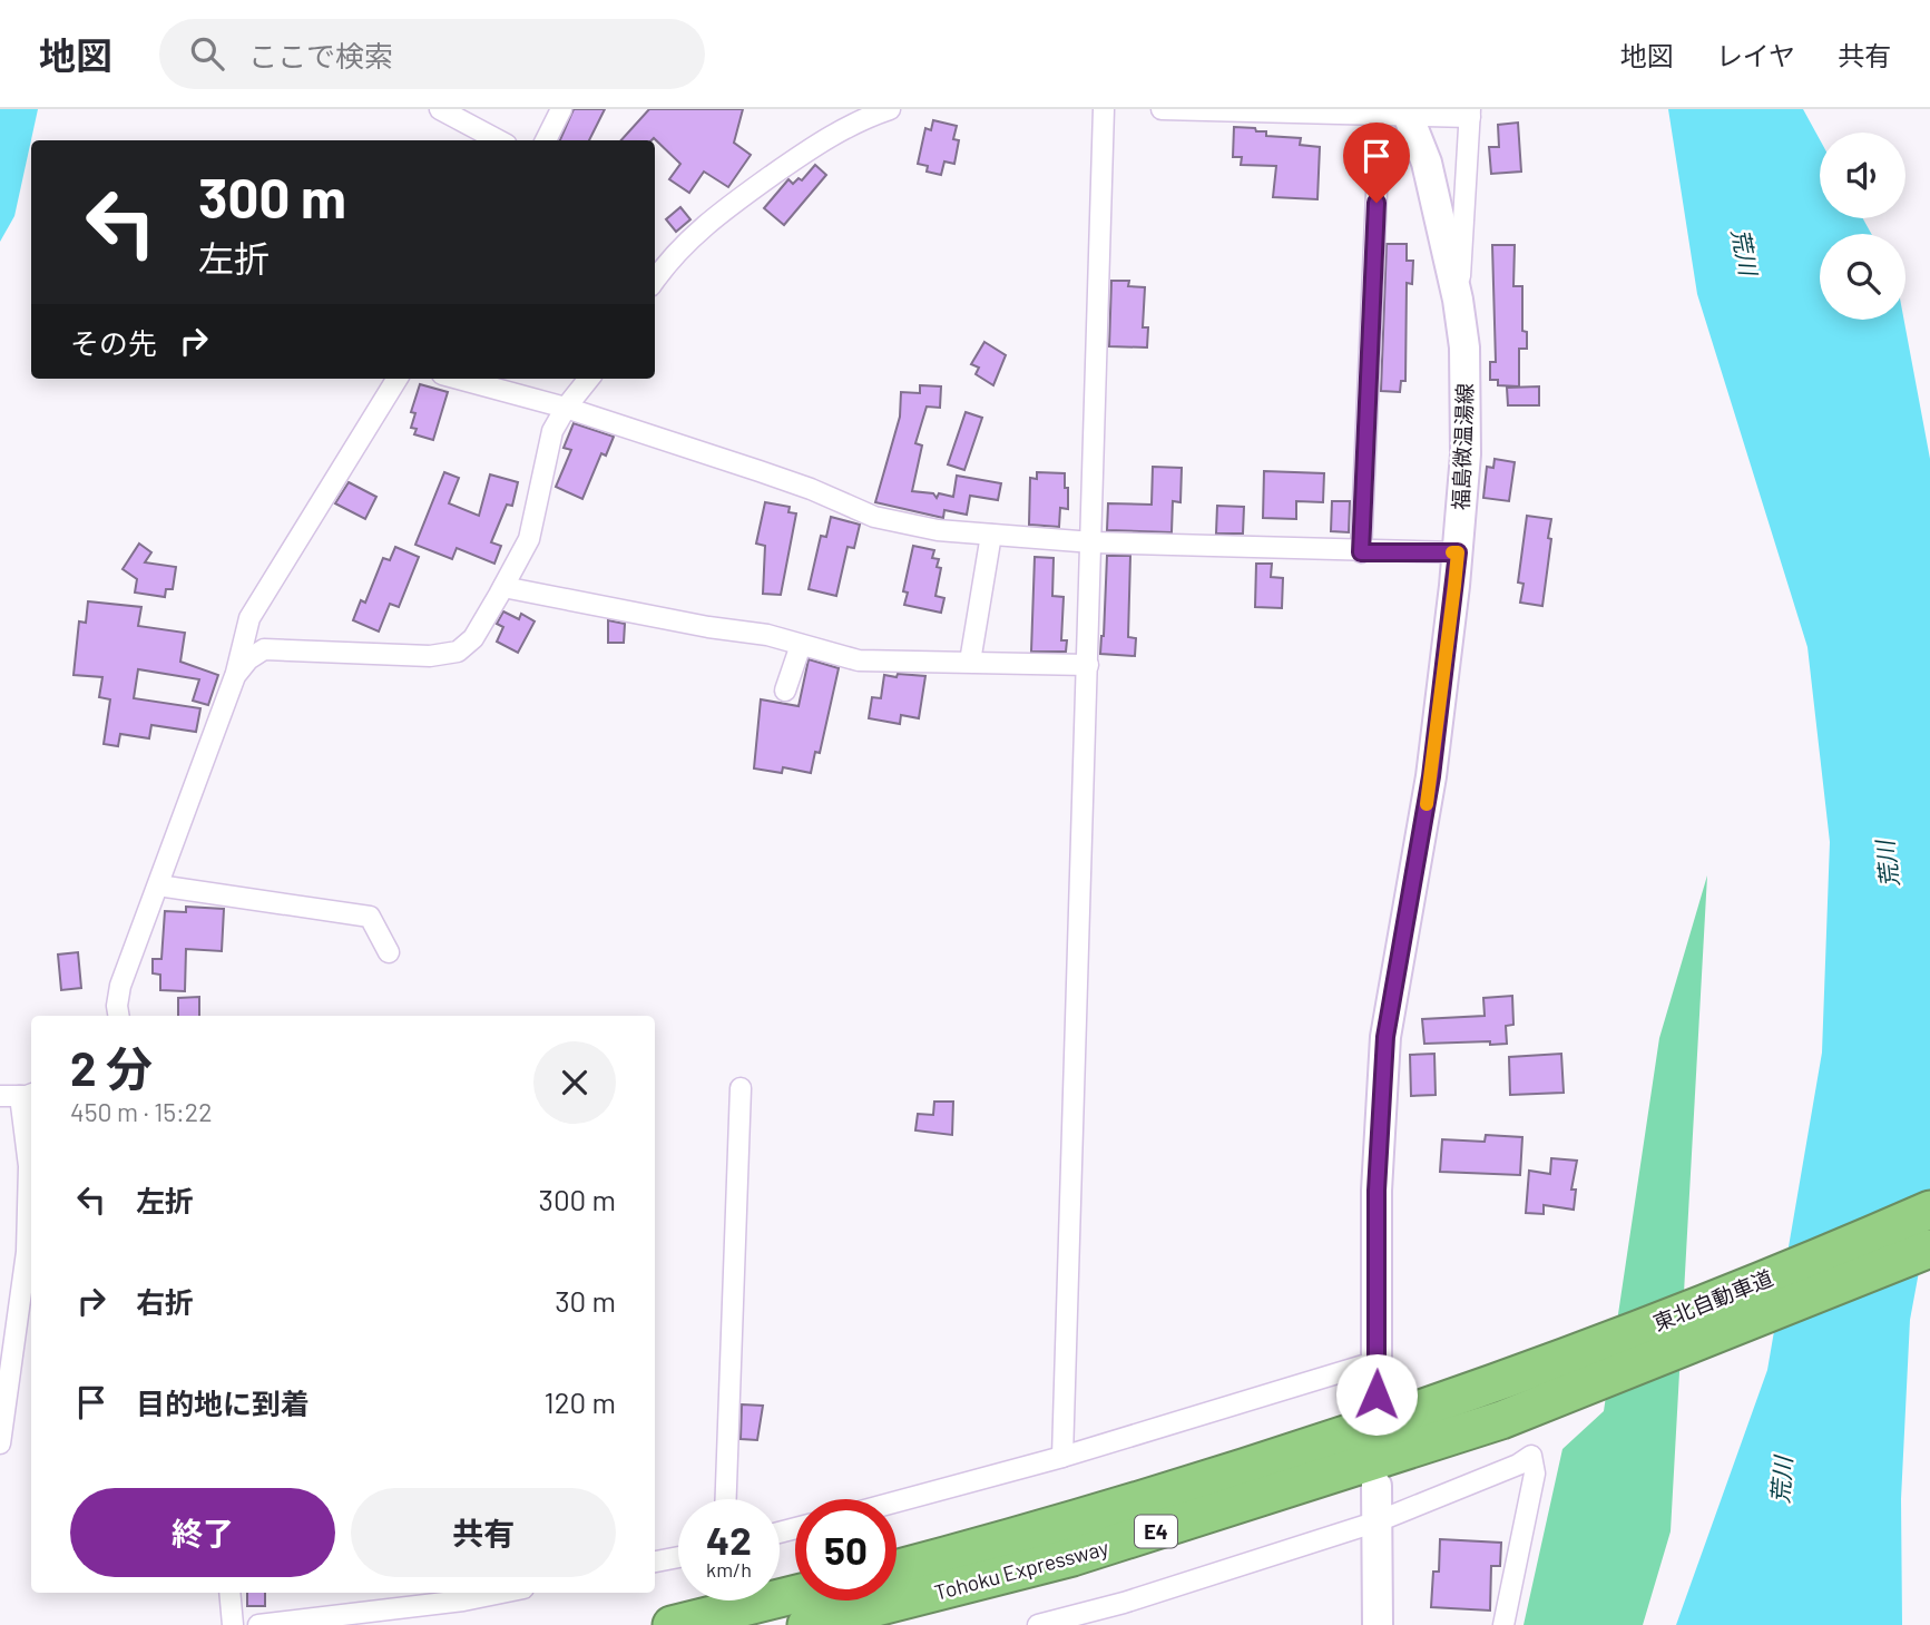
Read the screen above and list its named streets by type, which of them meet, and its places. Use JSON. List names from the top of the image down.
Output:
{
  "streets": {
    "highway": ["東北自動車道", "E4", "Tohoku Expressway"],
    "main road": ["福島微温湯線"]
  },
  "crossings": [
    ["東北自動車道", "Tohoku Expressway"]
  ],
  "water": ["荒川"],
  "page": {
    "header": "地図",
    "search": "ここで検索",
    "nav": ["地図", "レイヤ", "共有"],
    "turn": ["300 m", "左折"],
    "then": "その先",
    "heading": ["2 分", "450 m · 15:22"],
    "list": [
      {
        "name": "左折",
        "value": "300 m"
      },
      {
        "name": "右折",
        "value": "30 m"
      },
      {
        "name": "目的地に到着",
        "value": "120 m"
      }
    ],
    "buttons": ["終了", "共有"],
    "speed": "42 km/h",
    "limit": "50"
  }
}
